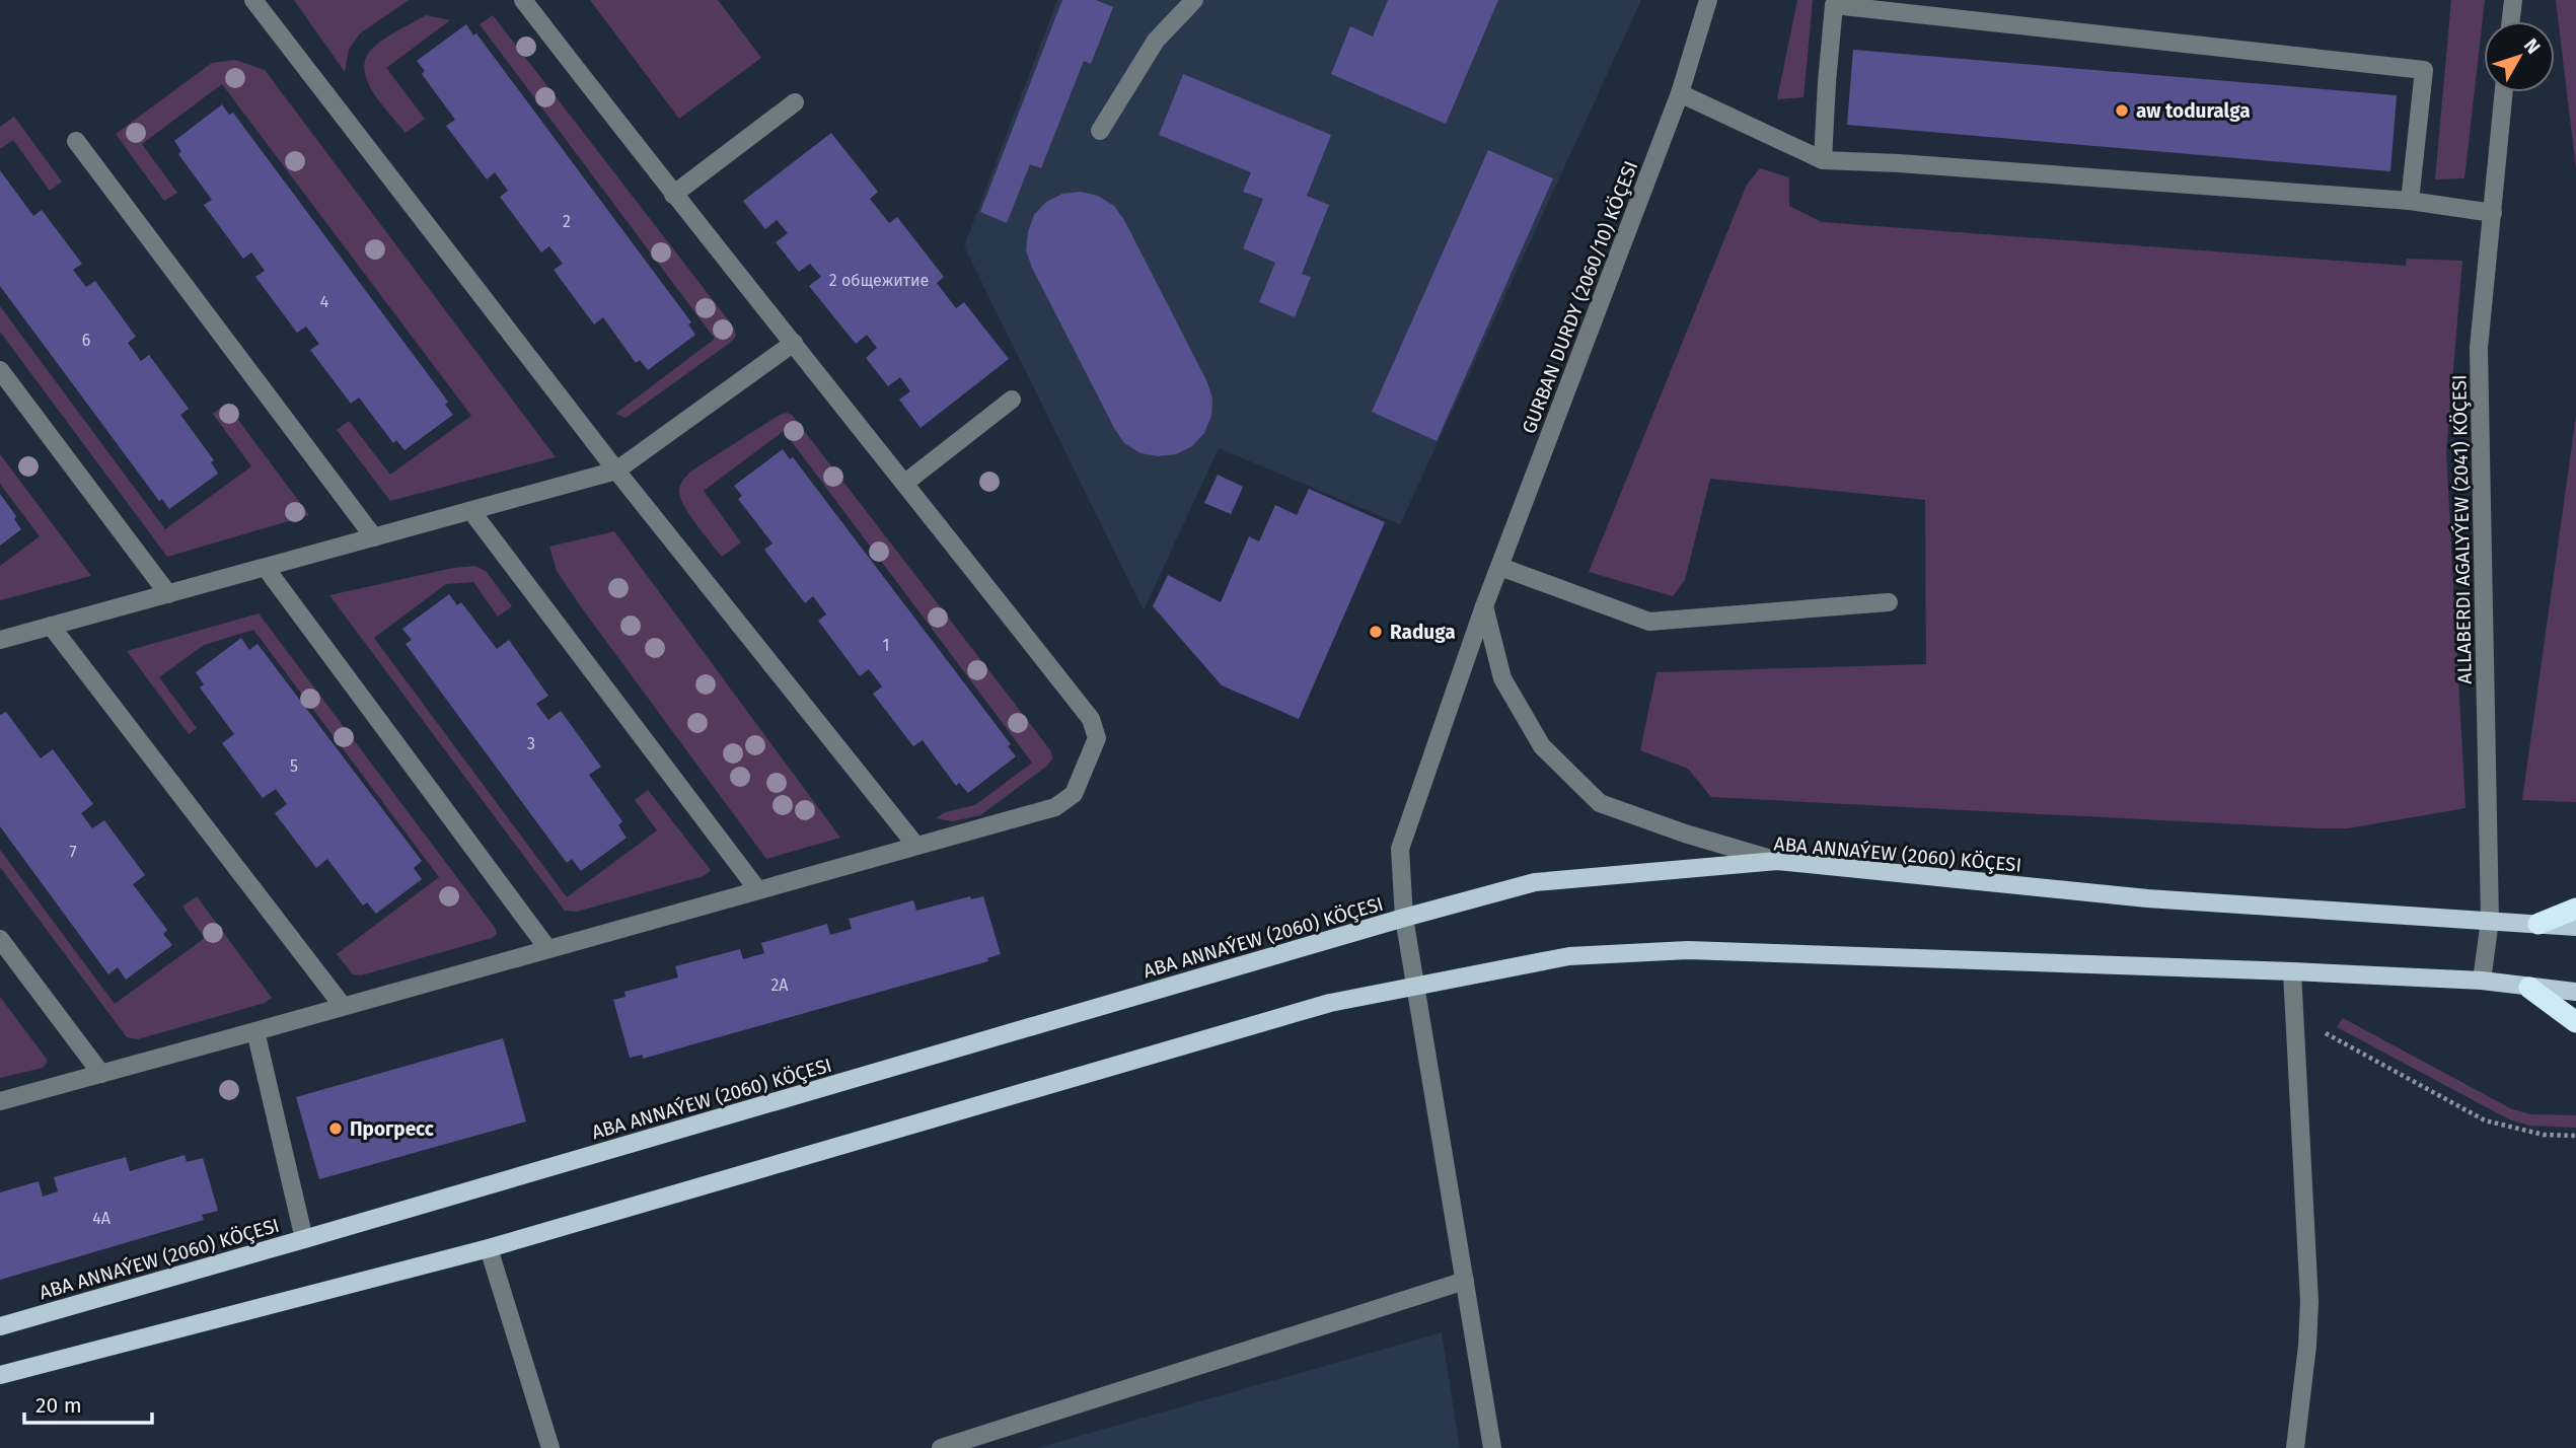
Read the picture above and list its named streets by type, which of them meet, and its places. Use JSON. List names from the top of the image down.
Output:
{
  "streets": {
    "main road": ["ABA ANNAÝEW (2060) KÖÇESI"],
    "street": ["GURBAN DURDY (2060/10) KÖÇESI", "ALLABERDI AGALYÝEW (2041) KÖÇESI"]
  },
  "crossings": [
    ["GURBAN DURDY (2060/10) KÖÇESI", "ABA ANNAÝEW (2060) KÖÇESI"],
    ["ALLABERDI AGALYÝEW (2041) KÖÇESI", "ABA ANNAÝEW (2060) KÖÇESI"]
  ],
  "places": ["aw toduralga", "Raduga", "Прогресс"],
  "house_numbers": [
    "2",
    "2 общежитие",
    "4",
    "6",
    "1",
    "3",
    "5",
    "7",
    "2A",
    "4A"
  ],
  "scale_bar": "20 m",
  "north": "top right"
}
